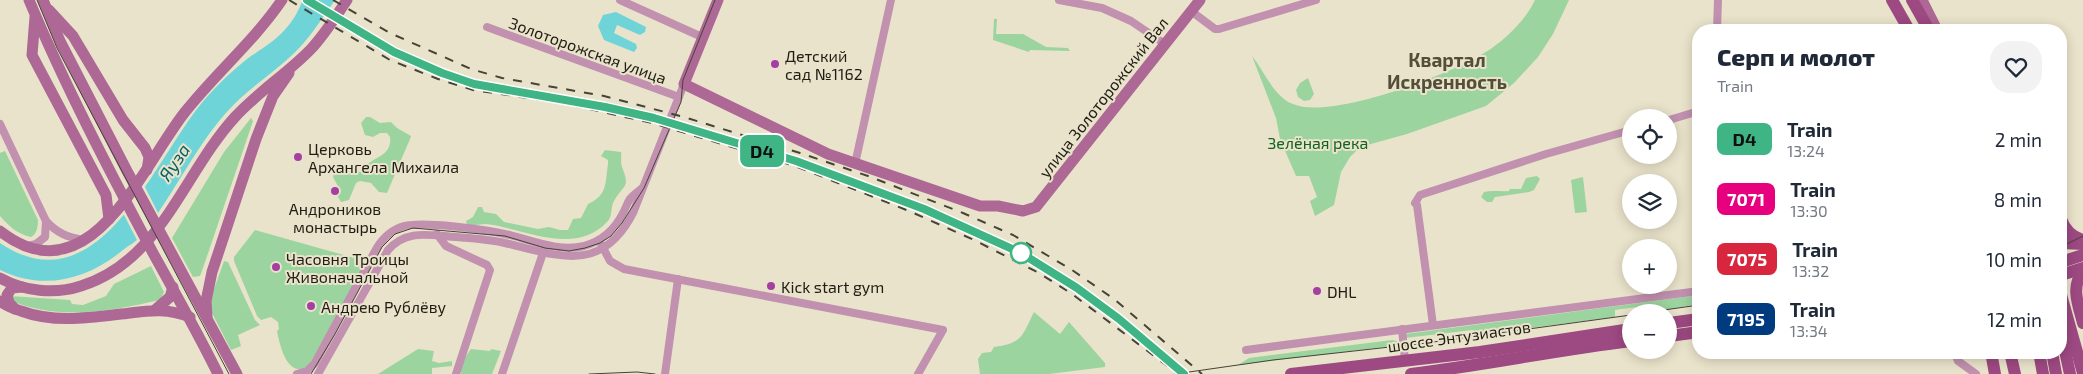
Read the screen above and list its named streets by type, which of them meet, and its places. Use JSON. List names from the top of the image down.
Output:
{
  "streets": {
    "main road": ["улица Золоторожский Вал", "шоссе Энтузиастов"],
    "street": ["Золоторожская улица"]
  },
  "districts": ["Квартал Искренность"],
  "water": ["Яуза"],
  "parks": ["Зелёная река"],
  "places": [
    "Детский сад №1162",
    "Церковь Архангела Михаила",
    "Андроников монастырь",
    "Часовня Троицы Живоначальной",
    "Kick start gym",
    "DHL",
    "Андрею Рублёву"
  ],
  "page": {
    "on_map": "D4",
    "heading": ["Серп и молот", "Train"],
    "map_buttons": ["+", "−"],
    "list": [
      {
        "mark": "D4",
        "name": "Train",
        "note": "13:24",
        "value": "2 min"
      },
      {
        "mark": "7071",
        "name": "Train",
        "note": "13:30",
        "value": "8 min"
      },
      {
        "mark": "7075",
        "name": "Train",
        "note": "13:32",
        "value": "10 min"
      },
      {
        "mark": "7195",
        "name": "Train",
        "note": "13:34",
        "value": "12 min"
      }
    ]
  }
}
